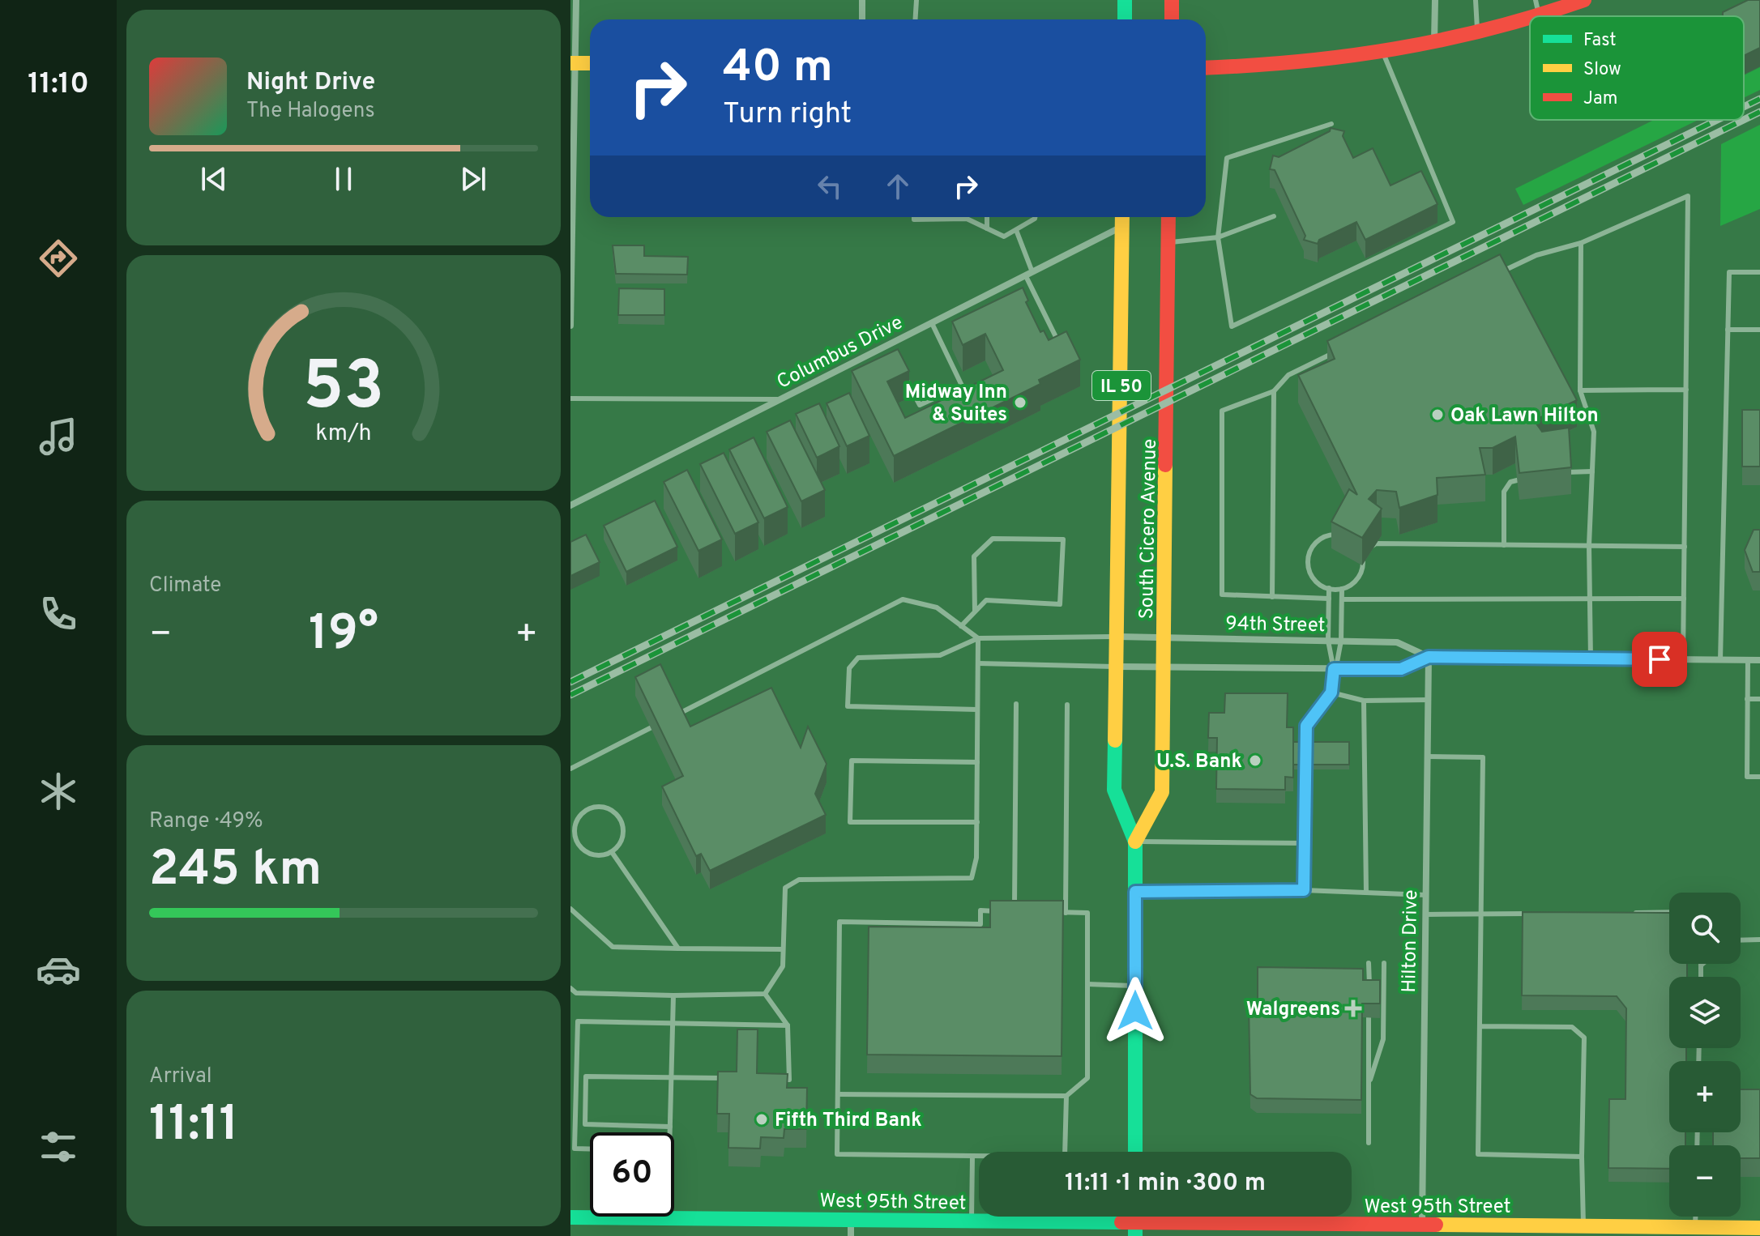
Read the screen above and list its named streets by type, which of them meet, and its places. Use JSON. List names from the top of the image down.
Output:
{
  "streets": {
    "main road": ["IL 50", "South Cicero Avenue", "West 95th Street"],
    "street": ["Columbus Drive", "94th Street", "Hilton Drive"]
  },
  "crossings": [
    ["Columbus Drive", "South Cicero Avenue"],
    ["South Cicero Avenue", "94th Street"],
    ["94th Street", "Hilton Drive"],
    ["Hilton Drive", "West 95th Street"]
  ],
  "places": {
    "other": [
      "Midway Inn & Suites",
      "Oak Lawn Hilton",
      "U.S. Bank",
      "Fifth Third Bank"
    ],
    "health": ["Walgreens"]
  },
  "legend": ["Fast", "Slow", "Jam"],
  "page": {
    "tabs": "11:10",
    "turn": ["40 m", "Turn right"],
    "song": ["Night Drive", "The Halogens"],
    "tile": [
      "Climate",
      ["Range · 49%", "245 km"],
      ["Arrival", "11:11"]
    ],
    "heat": ["−", "19°", "+"],
    "map_buttons": ["+", "−"],
    "limit": "60",
    "trip": "11:11 · 1 min · 300 m",
    "gauge": ["53", "km/h"]
  }
}
